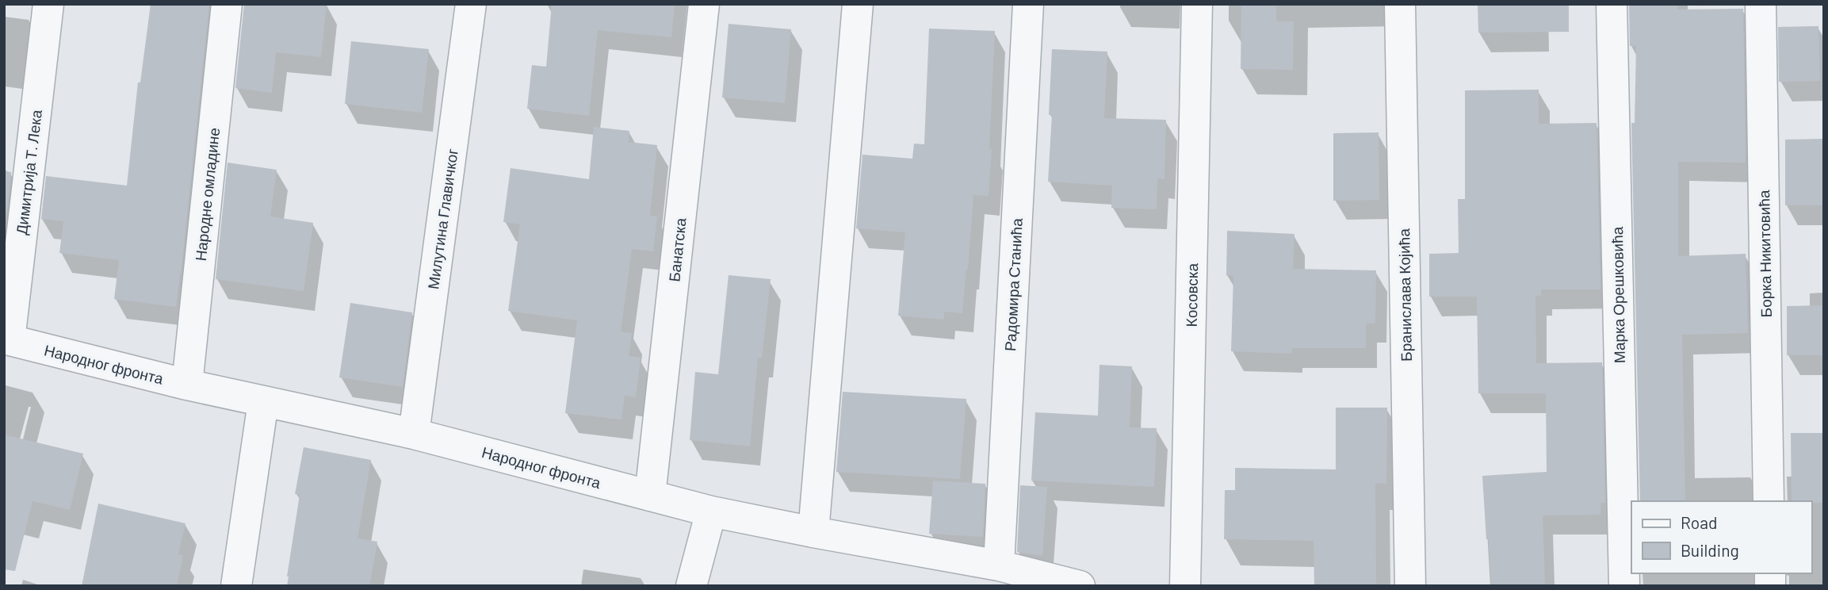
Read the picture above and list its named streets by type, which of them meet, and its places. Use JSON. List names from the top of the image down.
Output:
{
  "streets": {
    "street": [
      "Димитрија Т. Лека",
      "Народне омладине",
      "Милутина Главичког",
      "Банатска",
      "Борка Никитовића",
      "Радомира Станића",
      "Косовска",
      "Бранислава Којића",
      "Марка Орешковића",
      "Народног фронта"
    ]
  },
  "crossings": [
    ["Димитрија Т. Лека", "Народног фронта"],
    ["Народне омладине", "Народног фронта"],
    ["Милутина Главичког", "Народног фронта"],
    ["Банатска", "Народног фронта"],
    ["Радомира Станића", "Народног фронта"]
  ],
  "legend": ["Road", "Building"]
}
